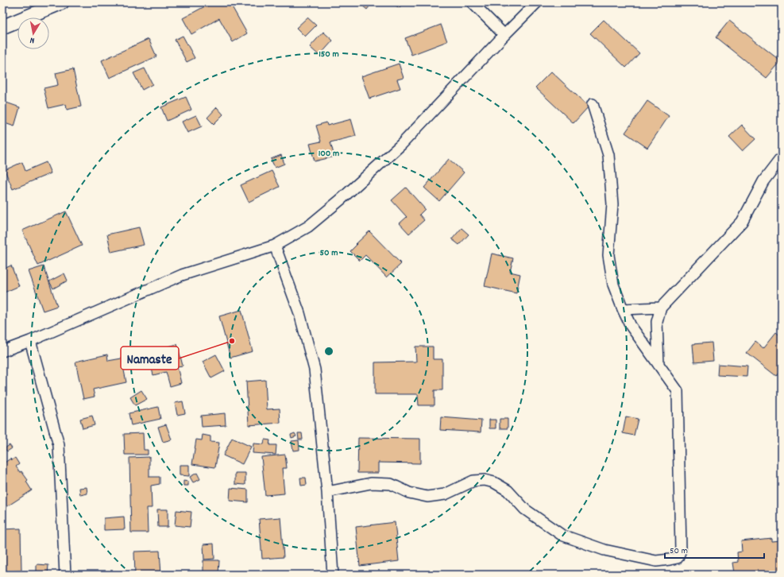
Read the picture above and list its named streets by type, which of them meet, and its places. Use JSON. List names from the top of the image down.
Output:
{
  "places": ["Namaste"],
  "scale_bar": "50 m",
  "north": "bottom",
  "rings": ["150 m", "100 m", "50 m"]
}
